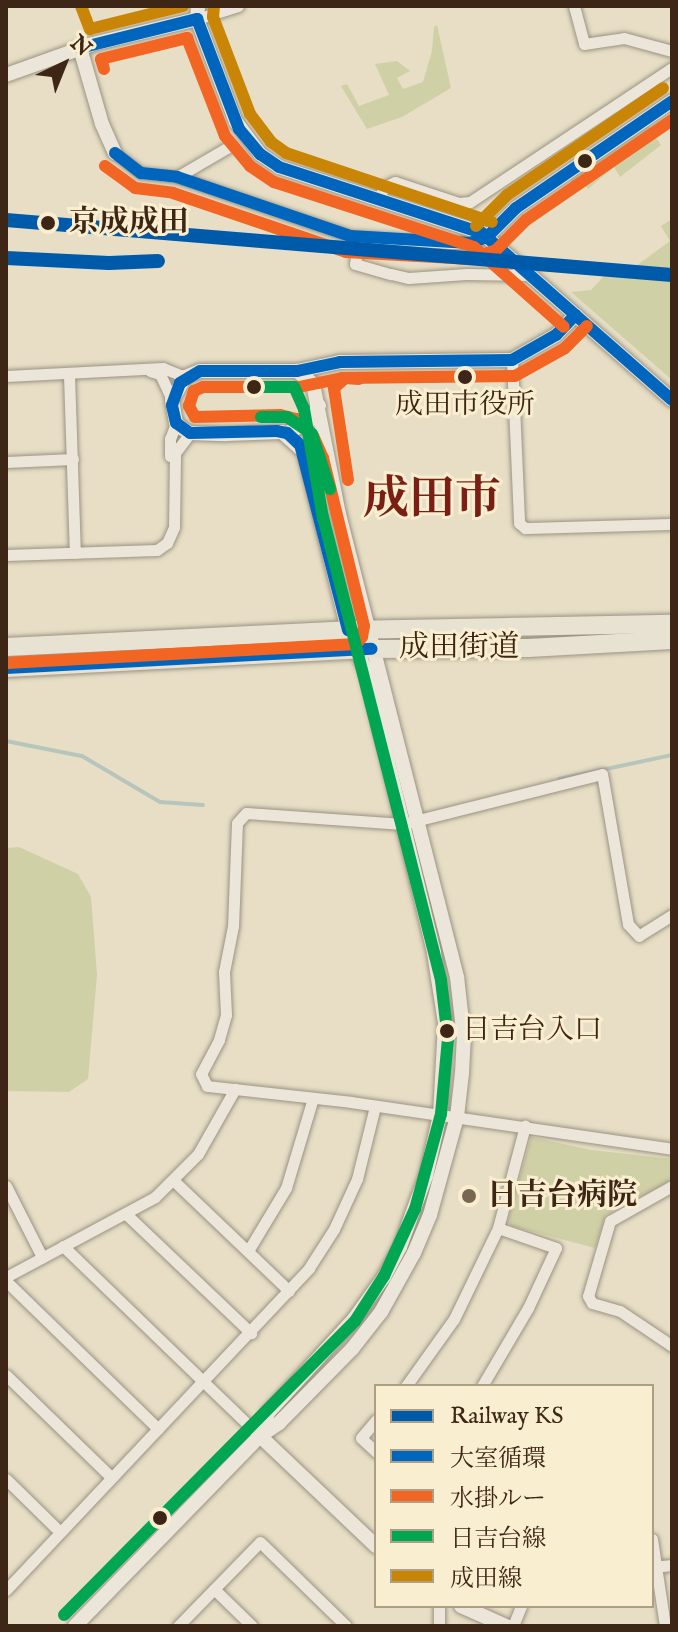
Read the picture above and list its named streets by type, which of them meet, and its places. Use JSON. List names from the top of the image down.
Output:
{
  "streets": {
    "highway": ["成田街道"]
  },
  "districts": ["成田市"],
  "places": [
    "京成成田",
    "成田市役所",
    "日吉台入口",
    "日吉台病院"
  ],
  "lines": [
    "transit line 成田線",
    "transit line 大室循環",
    "transit line 水掛ルー",
    "rail line KS",
    "transit line 日吉台線"
  ],
  "legend": [
    "Railway KS",
    "大室循環",
    "水掛ルー",
    "日吉台線",
    "成田線"
  ],
  "north": "top right"
}
